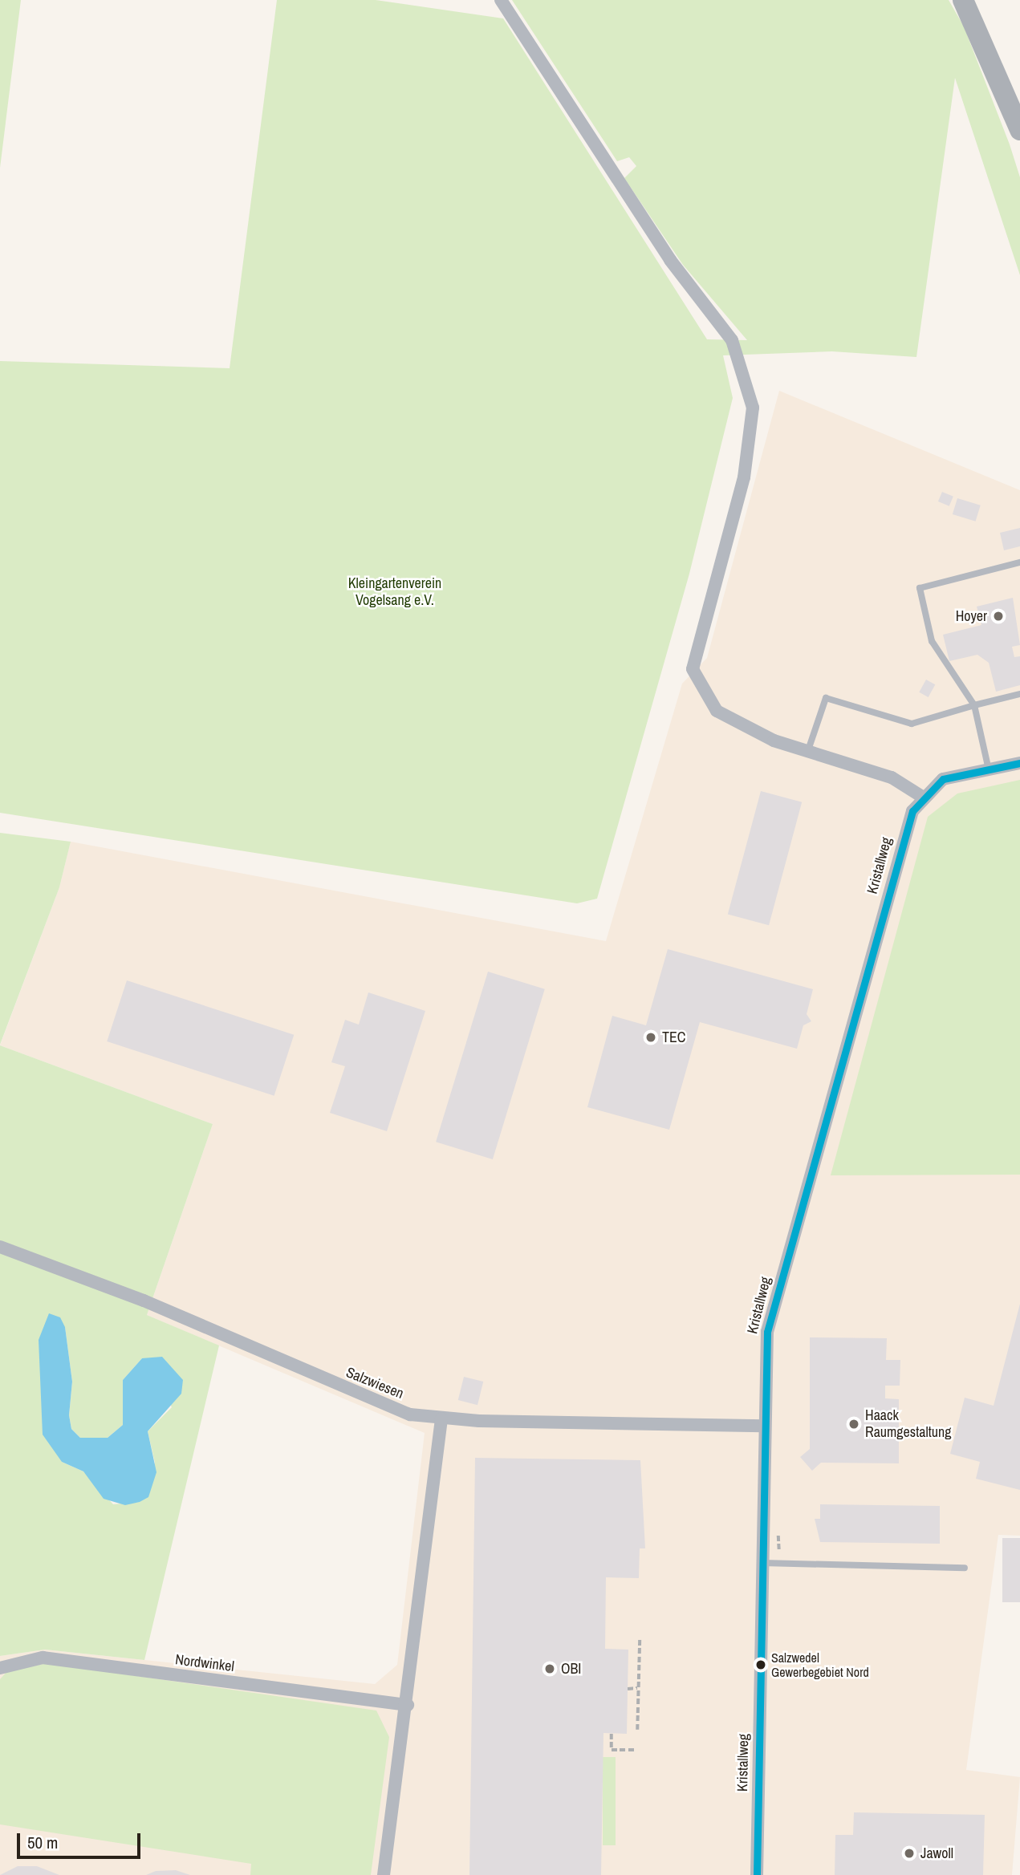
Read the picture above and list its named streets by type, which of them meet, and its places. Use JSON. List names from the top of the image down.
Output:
{
  "streets": {
    "street": ["Kristallweg", "Salzwiesen", "Nordwinkel"]
  },
  "crossings": [
    ["Kristallweg", "Salzwiesen"]
  ],
  "parks": ["Kleingartenverein Vogelsang e.V."],
  "places": [
    "Hoyer",
    "TEC",
    "Haack Raumgestaltung",
    "Salzwedel Gewerbegebiet Nord",
    "OBI",
    "Jawoll"
  ],
  "scale_bar": "50 m"
}
